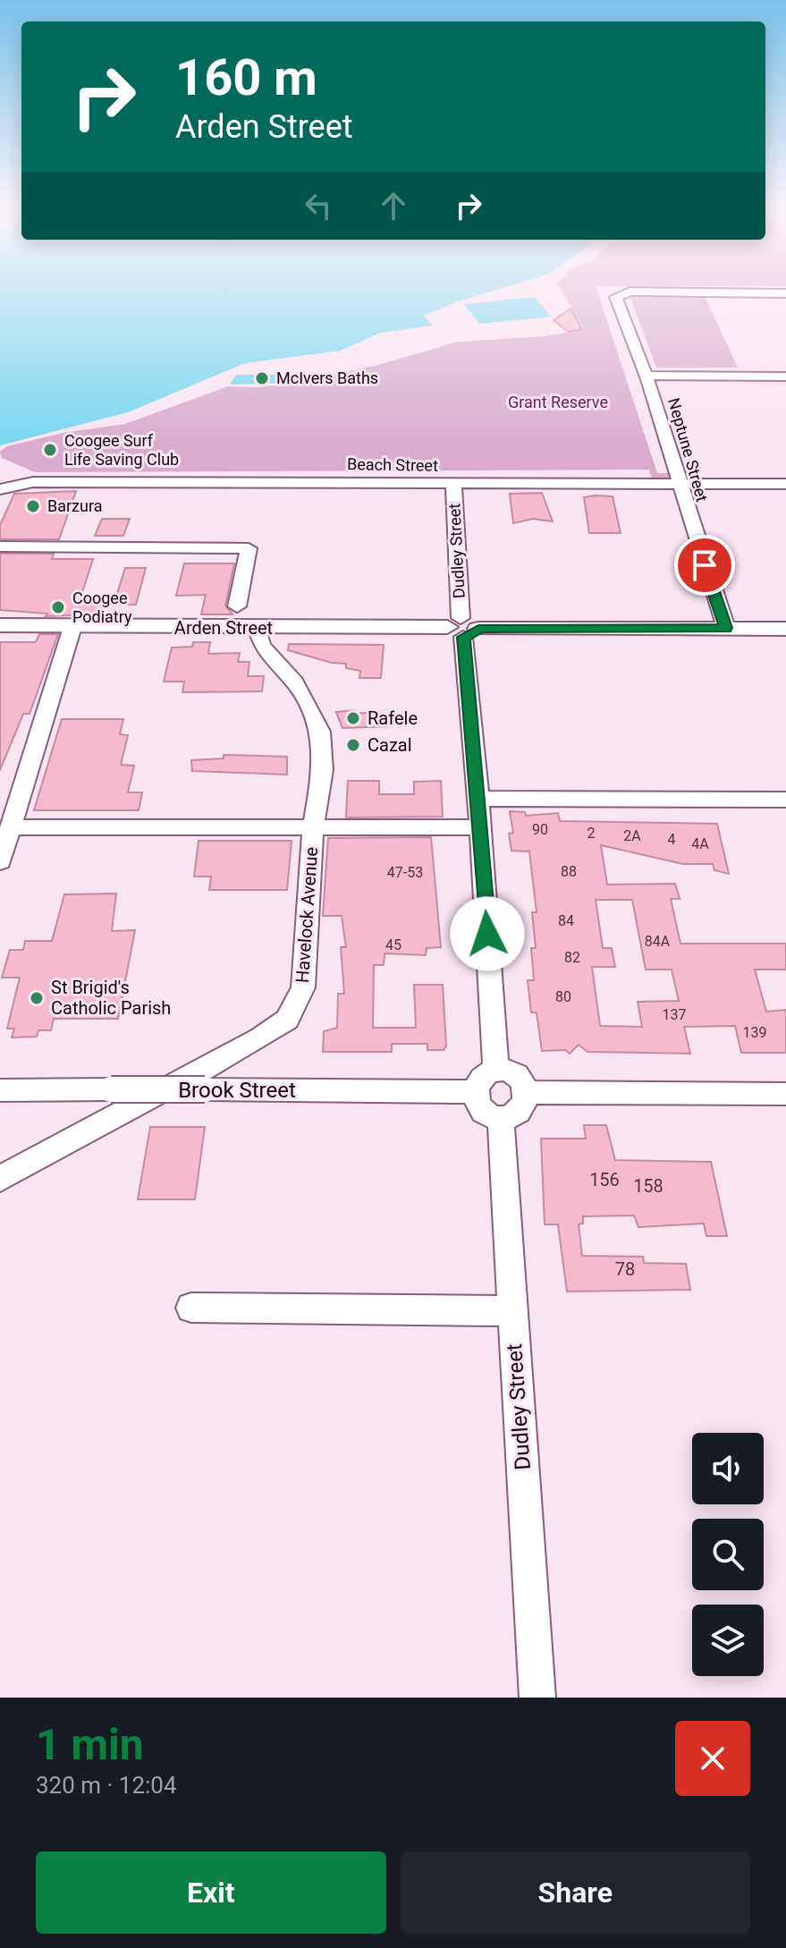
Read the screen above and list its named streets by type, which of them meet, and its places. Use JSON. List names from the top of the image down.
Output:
{
  "streets": {
    "main road": ["Arden Street"],
    "street": [
      "Neptune Street",
      "Beach Street",
      "Dudley Street",
      "Havelock Avenue",
      "Brook Street"
    ]
  },
  "crossings": [
    ["Neptune Street", "Beach Street"],
    ["Neptune Street", "Arden Street"],
    ["Beach Street", "Dudley Street"],
    ["Dudley Street", "Arden Street"],
    ["Dudley Street", "Brook Street"],
    ["Arden Street", "Havelock Avenue"]
  ],
  "parks": ["Grant Reserve"],
  "places": [
    "McIvers Baths",
    "Coogee Surf Life Saving Club",
    "Barzura",
    "Coogee Podiatry",
    "Rafele",
    "Cazal",
    "St Brigid's Catholic Parish"
  ],
  "house_numbers": [
    "90",
    "2",
    "2A",
    "4",
    "4A",
    "88",
    "47-53",
    "84",
    "84A",
    "45",
    "82",
    "80",
    "137",
    "139",
    "156",
    "158",
    "78"
  ],
  "page": {
    "turn": ["160 m", "Arden Street"],
    "heading": ["1 min", "320 m · 12:04"],
    "buttons": ["Exit", "Share"]
  }
}
